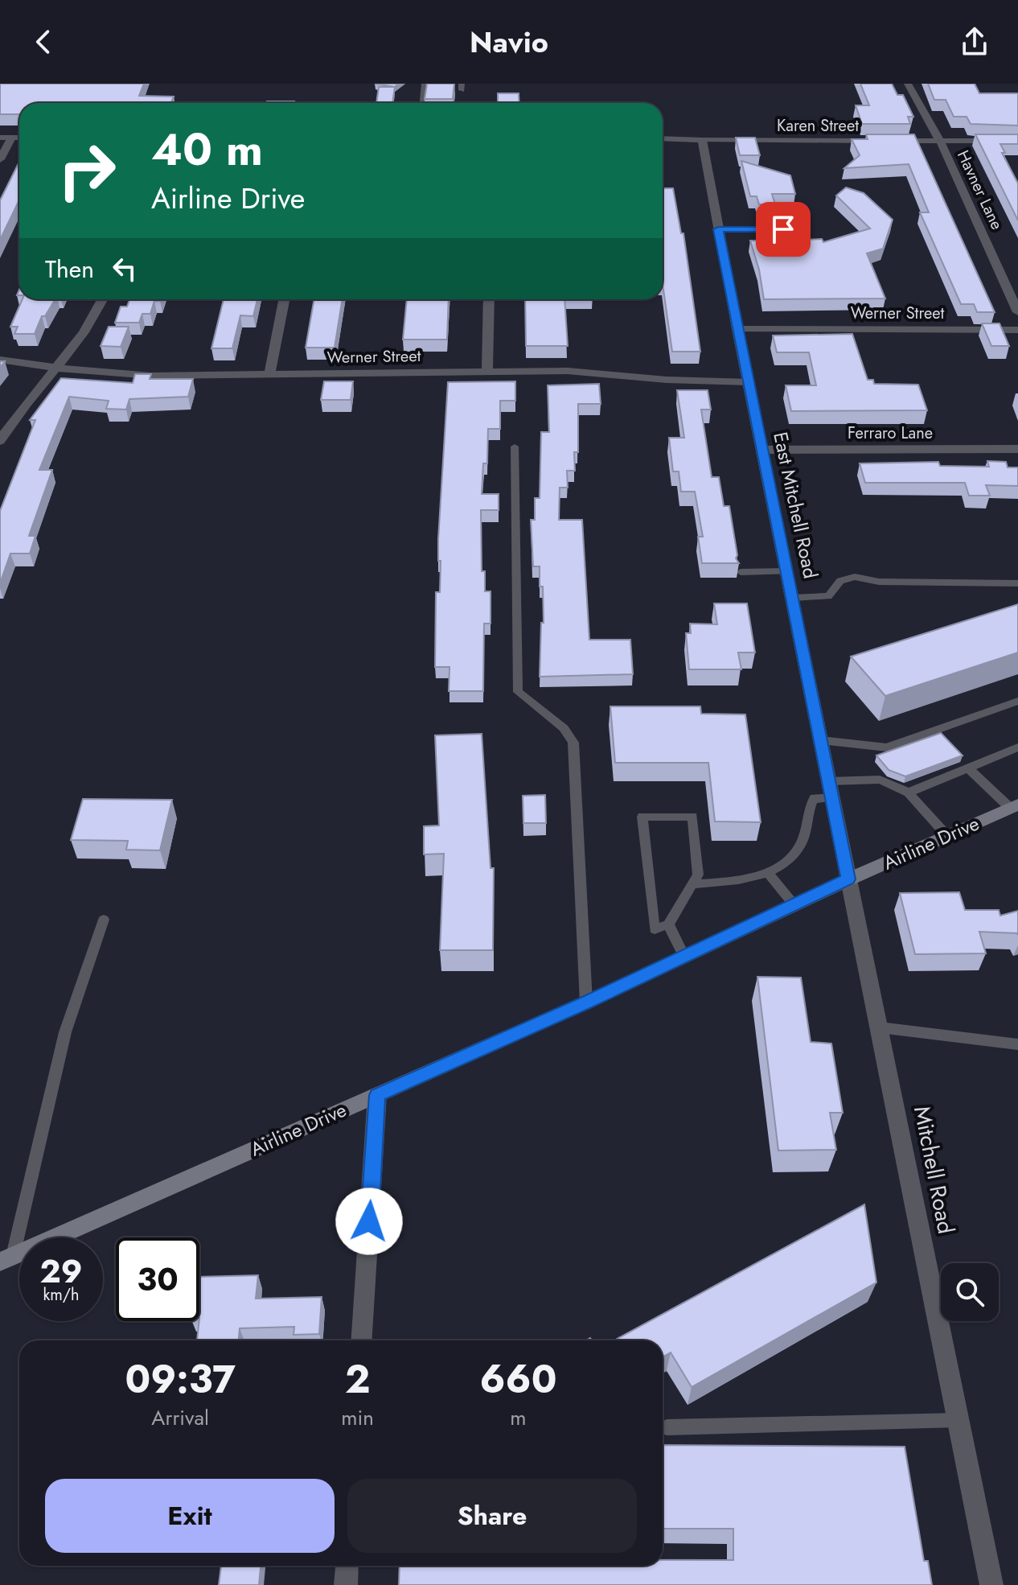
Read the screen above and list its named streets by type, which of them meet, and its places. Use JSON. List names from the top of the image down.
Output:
{
  "streets": {
    "main road": ["Airline Drive"],
    "street": [
      "Karen Street",
      "Havner Lane",
      "Werner Street",
      "Ferraro Lane",
      "East Mitchell Road",
      "Mitchell Road"
    ]
  },
  "crossings": [
    ["Karen Street", "East Mitchell Road"],
    ["Werner Street", "East Mitchell Road"],
    ["Ferraro Lane", "East Mitchell Road"],
    ["East Mitchell Road", "Airline Drive"],
    ["East Mitchell Road", "Mitchell Road"],
    ["Airline Drive", "Mitchell Road"]
  ],
  "page": {
    "header": "Navio",
    "turn": ["40 m", "Airline Drive"],
    "then": "Then",
    "speed": "29 km/h",
    "limit": "30",
    "eta": [
      "09:37",
      "Arrival",
      "2",
      "min",
      "660",
      "m"
    ],
    "buttons": ["Exit", "Share"]
  }
}
